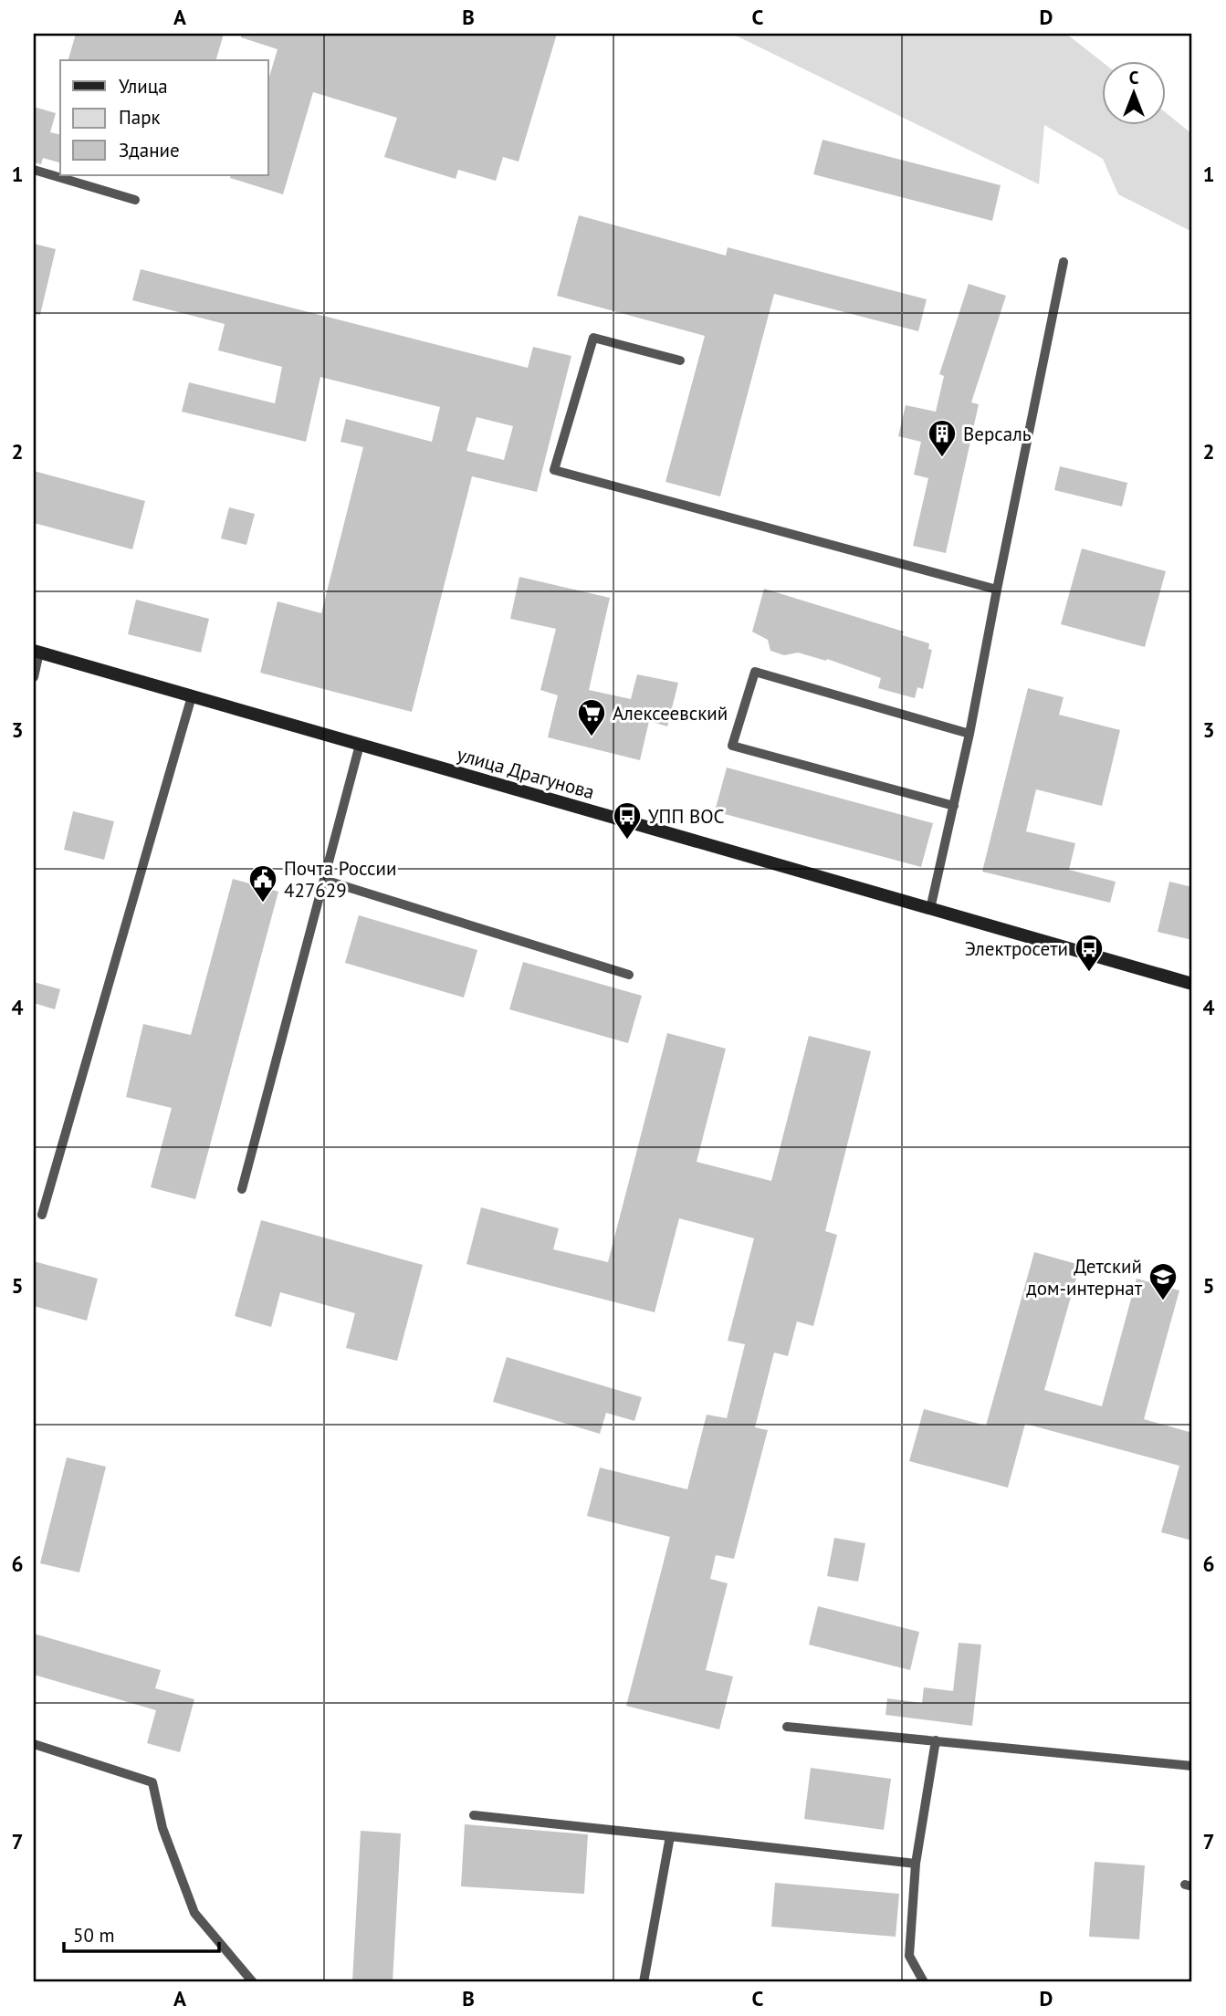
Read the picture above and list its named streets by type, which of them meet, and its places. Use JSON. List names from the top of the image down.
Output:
{
  "streets": {
    "main road": ["улица Драгунова"]
  },
  "places": {
    "building": ["Версаль"],
    "supermarket": ["Алексеевский"],
    "bus stop": ["УПП ВОС", "Электросети"],
    "public building": ["Почта России 427629"],
    "school or university": ["Детский дом-интернат"]
  },
  "legend": ["Улица", "Парк", "Здание"],
  "scale_bar": "50 m",
  "north": "top",
  "grid": {
    "columns": [
      "A",
      "B",
      "C",
      "D"
    ],
    "rows": [
      "1",
      "2",
      "3",
      "4",
      "5",
      "6",
      "7"
    ]
  }
}
